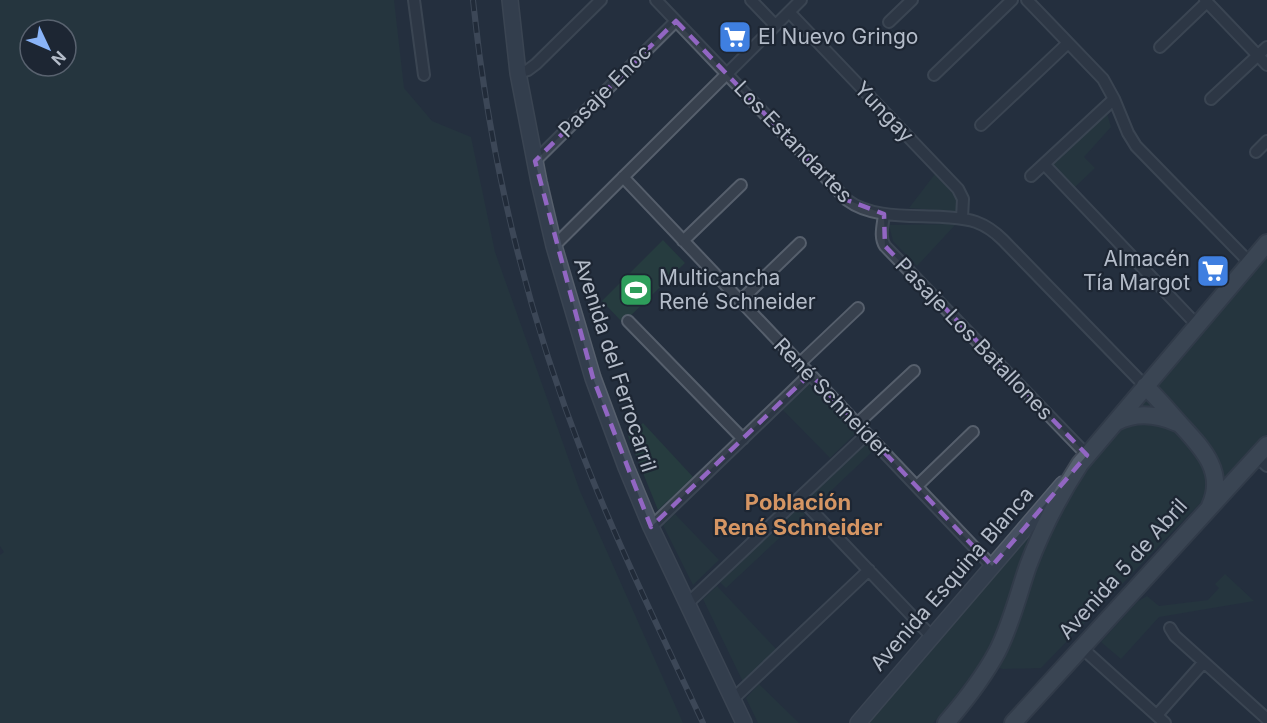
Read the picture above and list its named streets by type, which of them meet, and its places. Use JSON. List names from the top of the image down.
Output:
{
  "streets": {
    "main road": ["Avenida 5 de Abril", "Avenida Esquina Blanca"],
    "street": [
      "Pasaje Enoc",
      "Yungay",
      "Los Estandartes",
      "Pasaje Los Batallones",
      "Avenida del Ferrocarril",
      "René Schneider"
    ]
  },
  "crossings": [
    ["Pasaje Enoc", "Los Estandartes"],
    ["Pasaje Enoc", "Avenida del Ferrocarril"],
    ["Yungay", "Los Estandartes"],
    ["Los Estandartes", "Pasaje Los Batallones"],
    ["Los Estandartes", "Avenida Esquina Blanca"],
    ["Pasaje Los Batallones", "Avenida Esquina Blanca"],
    ["René Schneider", "Avenida Esquina Blanca"]
  ],
  "districts": ["Población René Schneider"],
  "places": {
    "supermarket": ["El Nuevo Gringo", "Almacén Tía Margot"],
    "sports": ["Multicancha René Schneider"]
  },
  "north": "bottom right"
}
